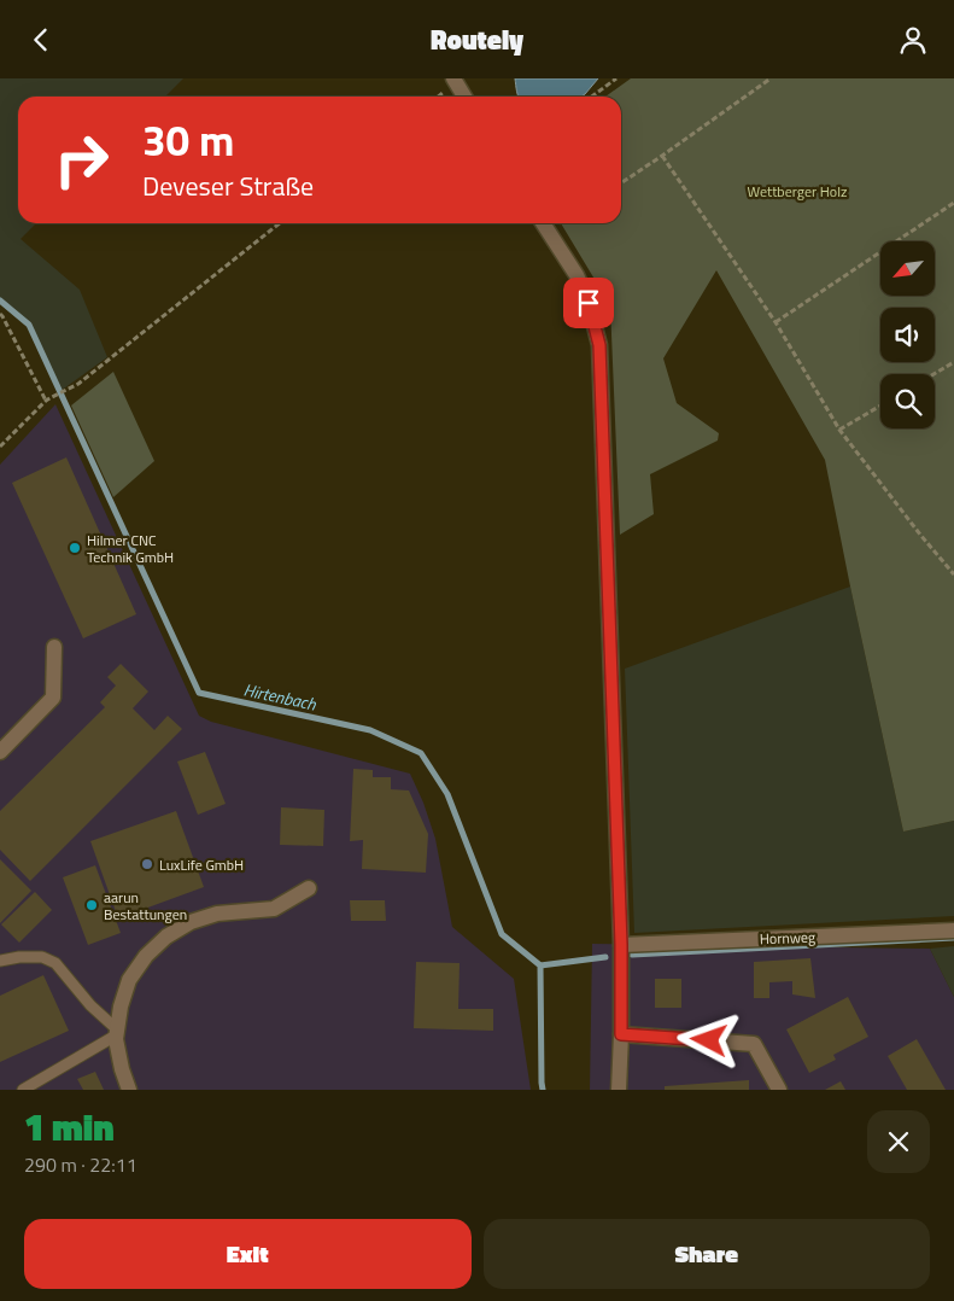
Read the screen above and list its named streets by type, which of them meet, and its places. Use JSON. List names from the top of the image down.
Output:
{
  "streets": {
    "street": ["Hornweg"]
  },
  "water": ["Hirtenbach"],
  "parks": ["Wettberger Holz"],
  "places": ["Hilmer CNC Technik GmbH", "LuxLife GmbH", "aarun Bestattungen"],
  "north": "bottom left",
  "page": {
    "header": "Routely",
    "turn": ["30 m", "Deveser Straße"],
    "heading": ["1 min", "290 m · 22:11"],
    "buttons": ["Exit", "Share"]
  }
}
